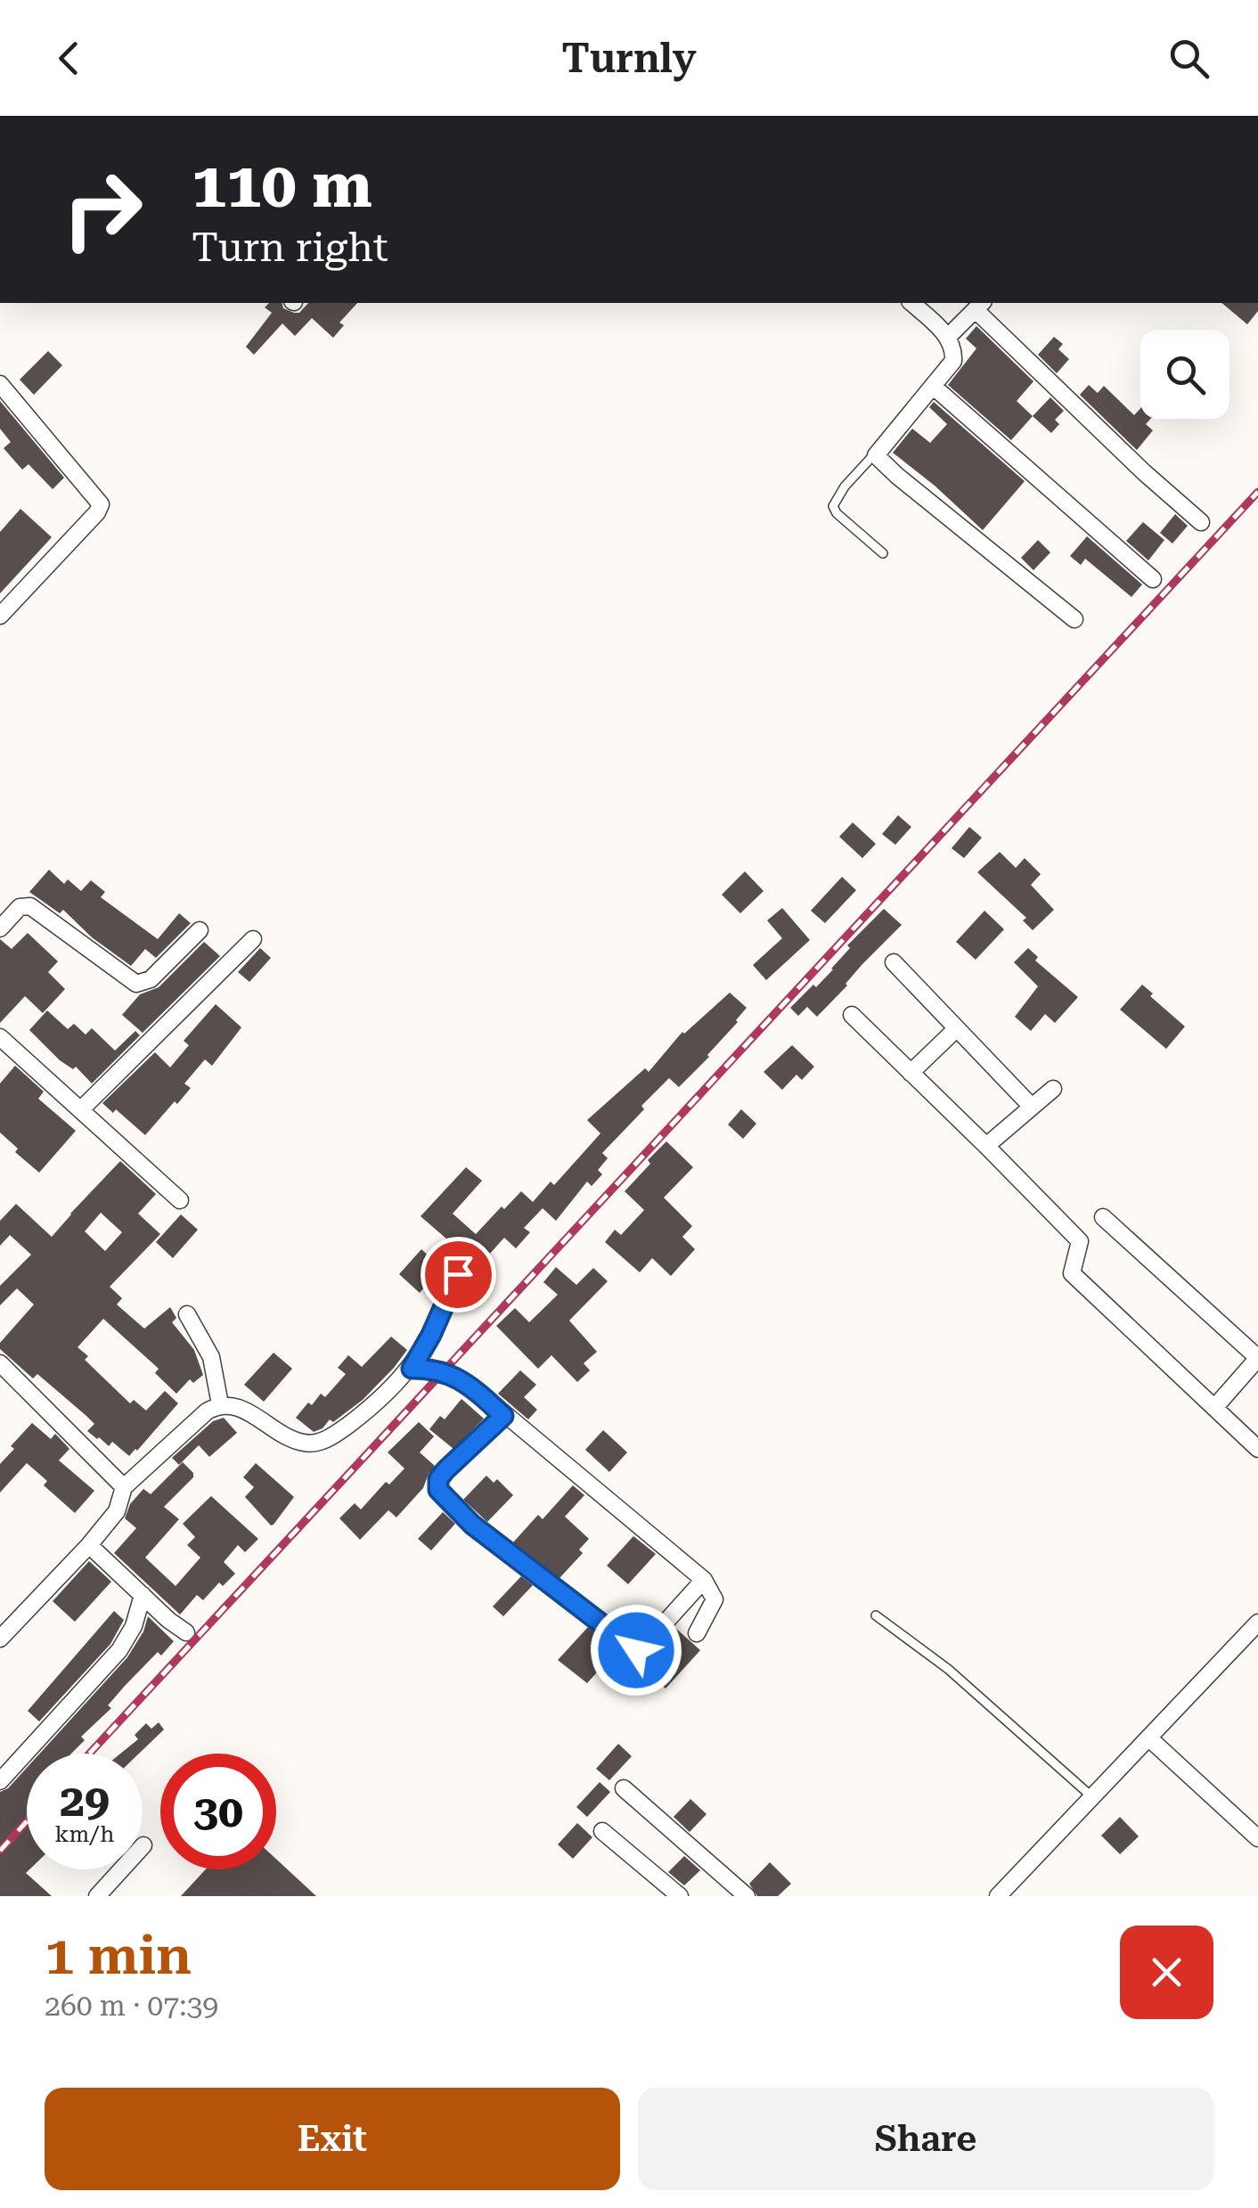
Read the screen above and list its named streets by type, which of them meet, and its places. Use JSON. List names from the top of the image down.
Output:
{
  "page": {
    "header": "Turnly",
    "turn": ["110 m", "Turn right"],
    "speed": "29 km/h",
    "limit": "30",
    "heading": ["1 min", "260 m · 07:39"],
    "buttons": ["Exit", "Share"]
  }
}
